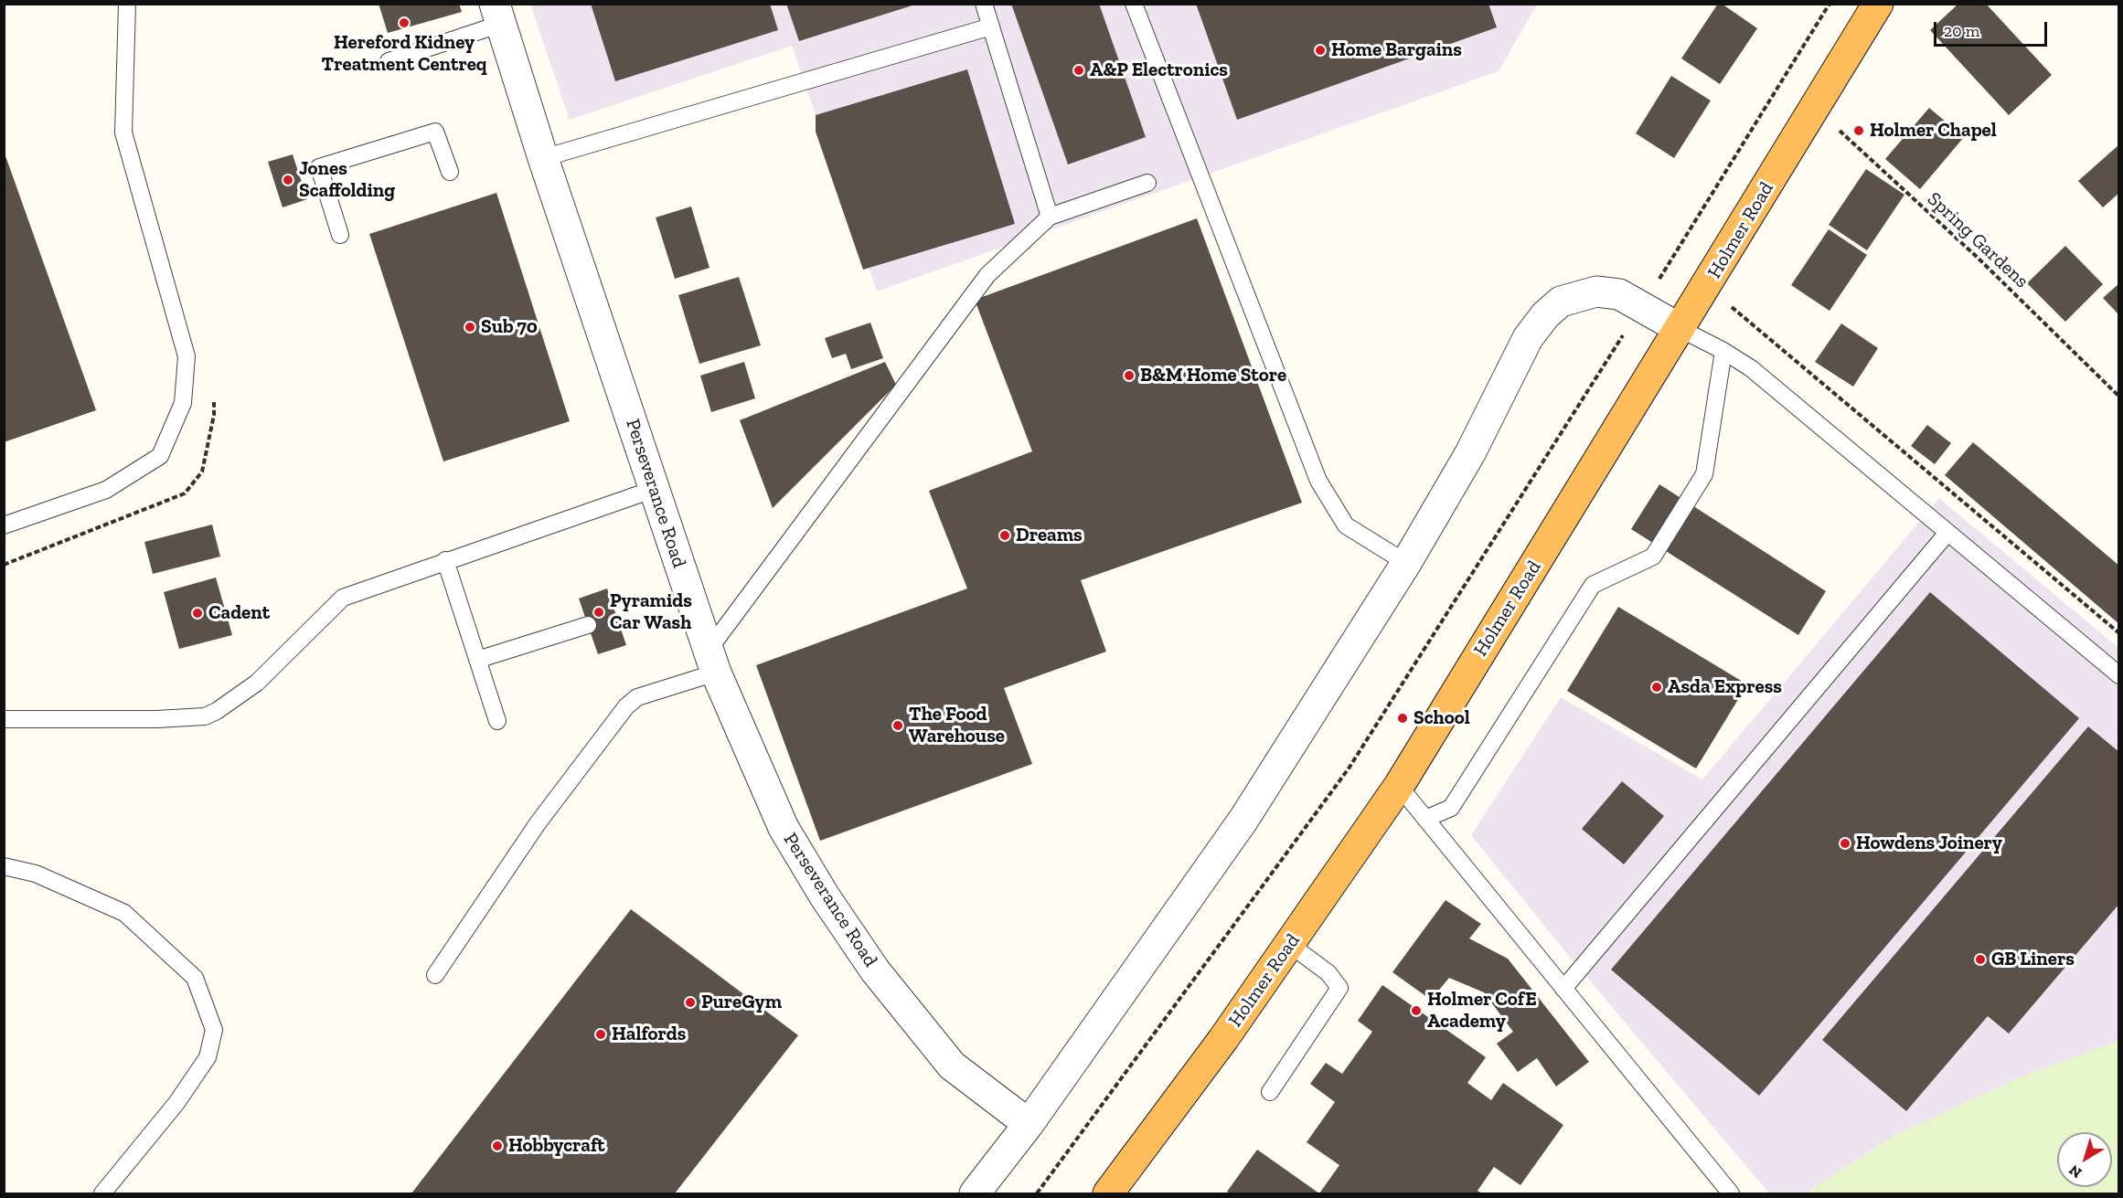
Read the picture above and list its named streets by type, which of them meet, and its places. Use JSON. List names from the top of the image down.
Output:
{
  "streets": {
    "highway": ["Holmer Road"],
    "street": ["Perseverance Road"],
    "path": ["Spring Gardens"]
  },
  "crossings": [
    ["Holmer Road", "Spring Gardens"]
  ],
  "places": [
    "Hereford Kidney Treatment Centreq",
    "Home Bargains",
    "A&P Electronics",
    "Holmer Chapel",
    "Jones Scaffolding",
    "Sub 70",
    "B&M Home Store",
    "Dreams",
    "Pyramids Car Wash",
    "Cadent",
    "Asda Express",
    "School",
    "The Food Warehouse",
    "Howdens Joinery",
    "GB Liners",
    "PureGym",
    "Holmer CofE Academy",
    "Halfords",
    "Hobbycraft"
  ],
  "scale_bar": "20 m",
  "north": "bottom left"
}
